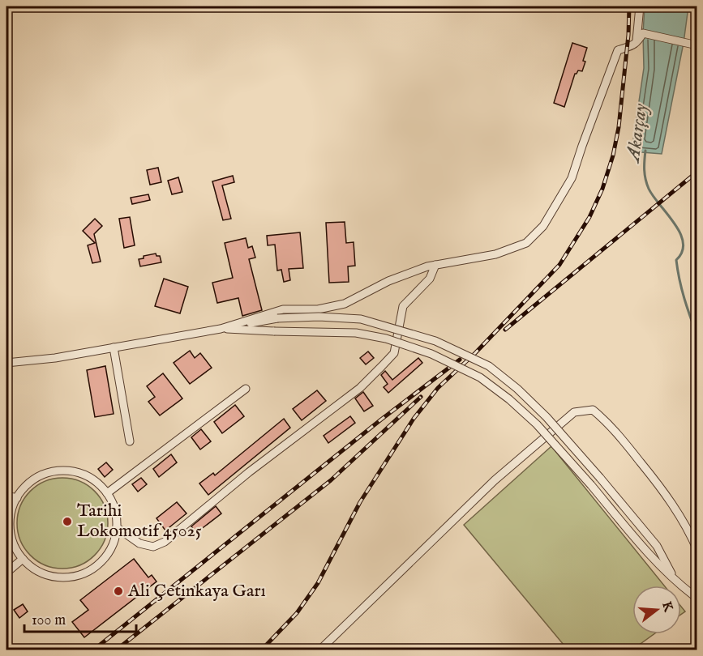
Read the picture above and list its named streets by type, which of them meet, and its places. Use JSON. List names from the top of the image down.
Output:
{
  "water": ["Akarçay"],
  "places": ["Tarihi Lokomotif 45025", "Ali Çetinkaya Garı"],
  "scale_bar": "100 m",
  "north": "right"
}
